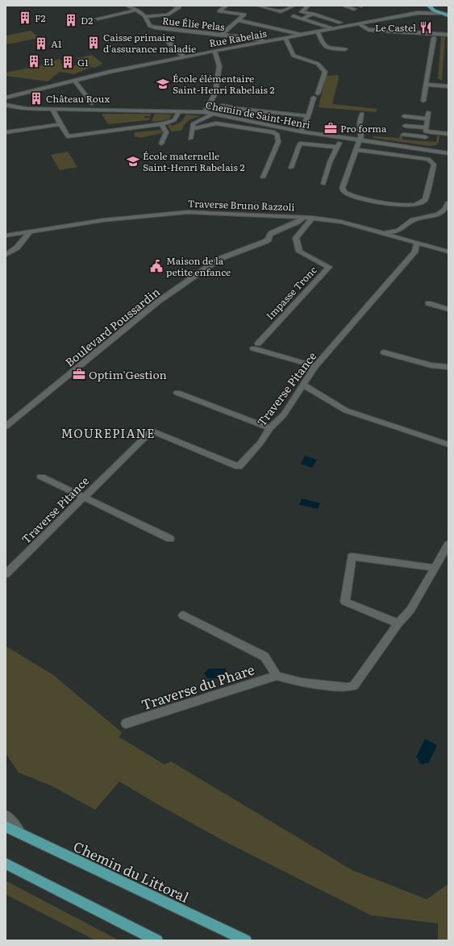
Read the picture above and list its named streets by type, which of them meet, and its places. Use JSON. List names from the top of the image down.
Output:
{
  "streets": {
    "main road": ["Chemin du Littoral"],
    "street": [
      "Rue Élie Pelas",
      "Rue Rabelais",
      "Chemin de Saint-Henri",
      "Traverse Bruno Razzoli",
      "Impasse Tronc",
      "Boulevard Poussardin",
      "Traverse Pitance",
      "Traverse du Phare"
    ]
  },
  "crossings": [
    ["Rue Élie Pelas", "Rue Rabelais"],
    ["Traverse Bruno Razzoli", "Impasse Tronc"],
    ["Traverse Bruno Razzoli", "Boulevard Poussardin"],
    ["Traverse Bruno Razzoli", "Traverse Pitance"],
    ["Impasse Tronc", "Traverse Pitance"]
  ],
  "districts": ["MOUREPIANE"],
  "places": {
    "building": [
      "F2",
      "D2",
      "Caisse primaire d'assurance maladie",
      "A1",
      "E1",
      "G1",
      "Château Roux"
    ],
    "restaurant": ["Le Castel"],
    "school or university": ["École élémentaire Saint-Henri Rabelais 2", "École maternelle Saint-Henri Rabelais 2"],
    "office": ["Pro forma", "Optim'Gestion"],
    "public building": ["Maison de la petite enfance"]
  }
}
